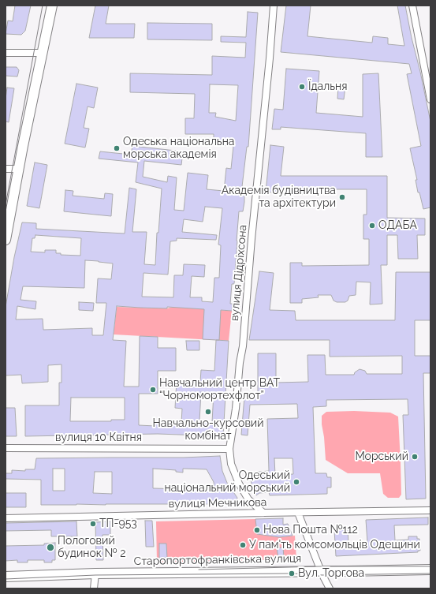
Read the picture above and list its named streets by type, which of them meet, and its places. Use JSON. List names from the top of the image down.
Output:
{
  "streets": {
    "main road": ["Старопортофранківська вулиця"],
    "street": ["вулиця Дідріхсона", "вулиця 10 Квітня", "вулиця Мечникова"]
  },
  "crossings": [
    ["вулиця Дідріхсона", "вулиця 10 Квітня"],
    ["вулиця Дідріхсона", "вулиця Мечникова"]
  ],
  "places": [
    "Їдальня",
    "Одеська національна морська академія",
    "Академія будівництва та архітектури",
    "ОДАБА",
    "Навчальний центр ВАТ “Чорномортехфлот”",
    "Навчально-курсовий комбінат",
    "Морський",
    "Одеський національний морський",
    "ТП-953",
    "Нова Пошта №112",
    "У пам'ть комсомольців Одещини",
    "Пологовий будинок № 2",
    "Вул. Торгова"
  ]
}
